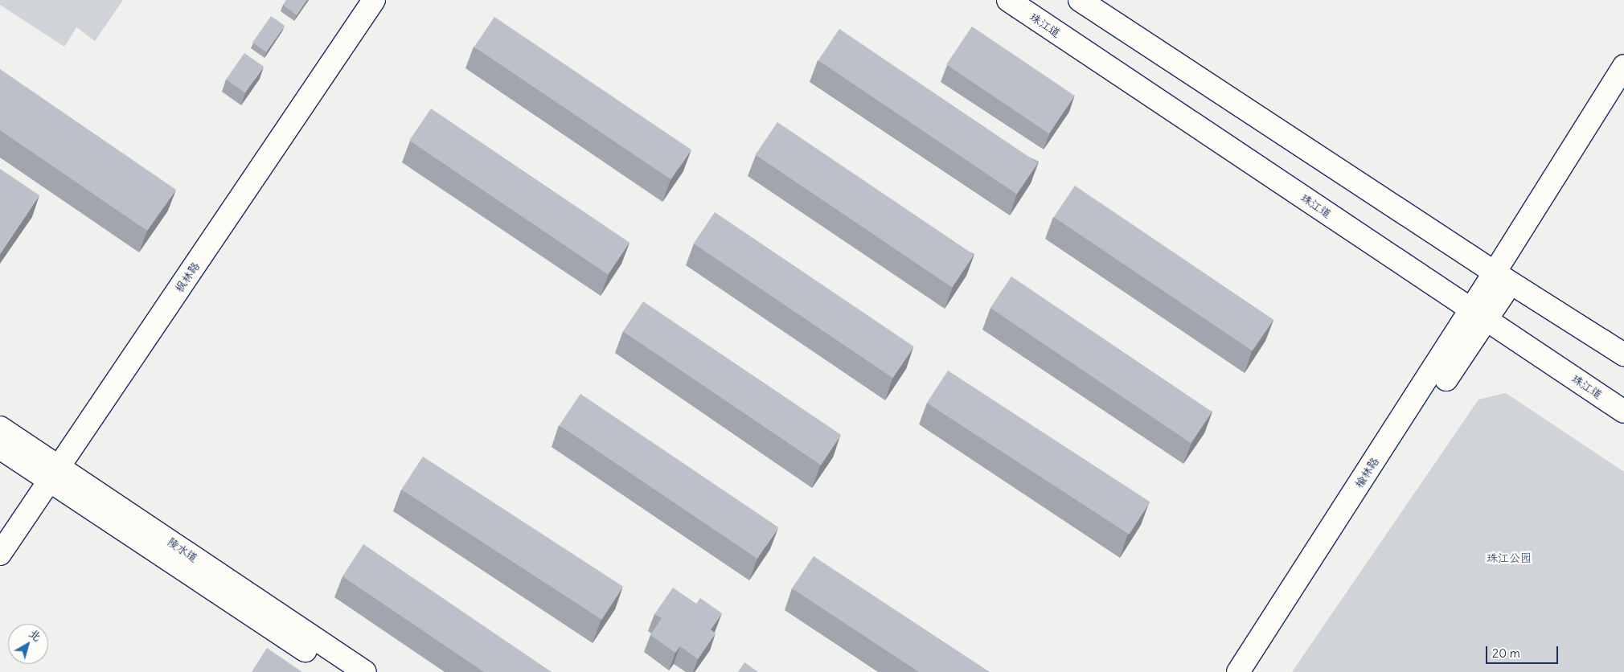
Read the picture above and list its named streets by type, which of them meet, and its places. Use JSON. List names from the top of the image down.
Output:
{
  "streets": {
    "street": [
      "珠江道",
      "枫林路",
      "榆林路",
      "陵水道"
    ]
  },
  "crossings": [
    ["珠江道", "榆林路"],
    ["枫林路", "陵水道"]
  ],
  "parks": ["珠江公园"],
  "scale_bar": "20 m",
  "north": "top right"
}
